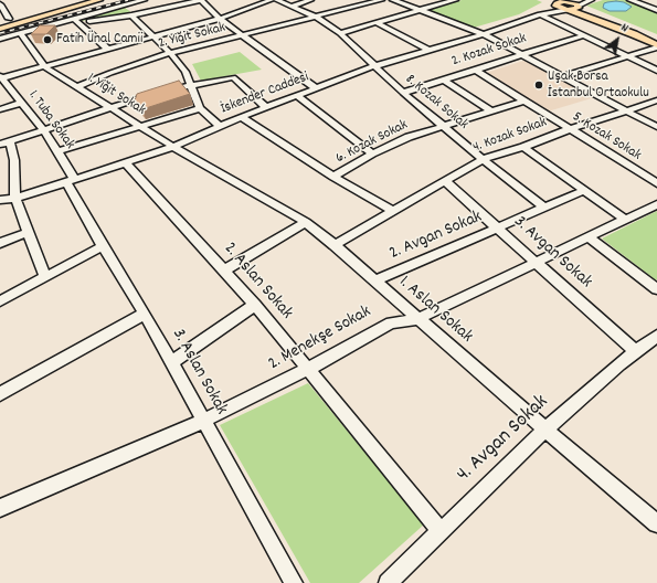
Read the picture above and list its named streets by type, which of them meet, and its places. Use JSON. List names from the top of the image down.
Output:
{
  "streets": {
    "street": [
      "2. Yiğit Sokak",
      "2. Kozak Sokak",
      "İskender Caddesi",
      "1. Yiğit Sokak",
      "8. Kozak Sokak",
      "1. Tuba Sokak",
      "4. Kozak Sokak",
      "5. Kozak Sokak",
      "6. Kozak Sokak",
      "2. Avgan Sokak",
      "3. Avgan Sokak",
      "2. Aslan Sokak",
      "1. Aslan Sokak",
      "2. Menekşe Sokak",
      "3. Aslan Sokak",
      "4. Avgan Sokak"
    ]
  },
  "crossings": [
    ["2. Yiğit Sokak", "1. Yiğit Sokak"],
    ["2. Yiğit Sokak", "8. Kozak Sokak"],
    ["2. Kozak Sokak", "8. Kozak Sokak"],
    ["2. Kozak Sokak", "5. Kozak Sokak"],
    ["İskender Caddesi", "1. Yiğit Sokak"],
    ["İskender Caddesi", "8. Kozak Sokak"],
    ["İskender Caddesi", "1. Tuba Sokak"],
    ["İskender Caddesi", "2. Aslan Sokak"],
    ["İskender Caddesi", "1. Aslan Sokak"],
    ["İskender Caddesi", "3. Aslan Sokak"],
    ["1. Yiğit Sokak", "1. Aslan Sokak"],
    ["8. Kozak Sokak", "4. Kozak Sokak"],
    ["8. Kozak Sokak", "6. Kozak Sokak"],
    ["8. Kozak Sokak", "2. Avgan Sokak"],
    ["1. Tuba Sokak", "3. Aslan Sokak"],
    ["4. Kozak Sokak", "5. Kozak Sokak"],
    ["4. Kozak Sokak", "3. Avgan Sokak"],
    ["4. Kozak Sokak", "1. Aslan Sokak"],
    ["5. Kozak Sokak", "6. Kozak Sokak"],
    ["2. Avgan Sokak", "3. Avgan Sokak"],
    ["2. Avgan Sokak", "1. Aslan Sokak"],
    ["3. Avgan Sokak", "2. Menekşe Sokak"],
    ["3. Avgan Sokak", "4. Avgan Sokak"],
    ["2. Aslan Sokak", "2. Menekşe Sokak"],
    ["2. Aslan Sokak", "4. Avgan Sokak"],
    ["1. Aslan Sokak", "2. Menekşe Sokak"],
    ["1. Aslan Sokak", "4. Avgan Sokak"],
    ["2. Menekşe Sokak", "3. Aslan Sokak"]
  ],
  "places": ["Fatih Ünal Camii", "Uşak Borsa İstanbul Ortaokulu"],
  "north": "top right"
}
